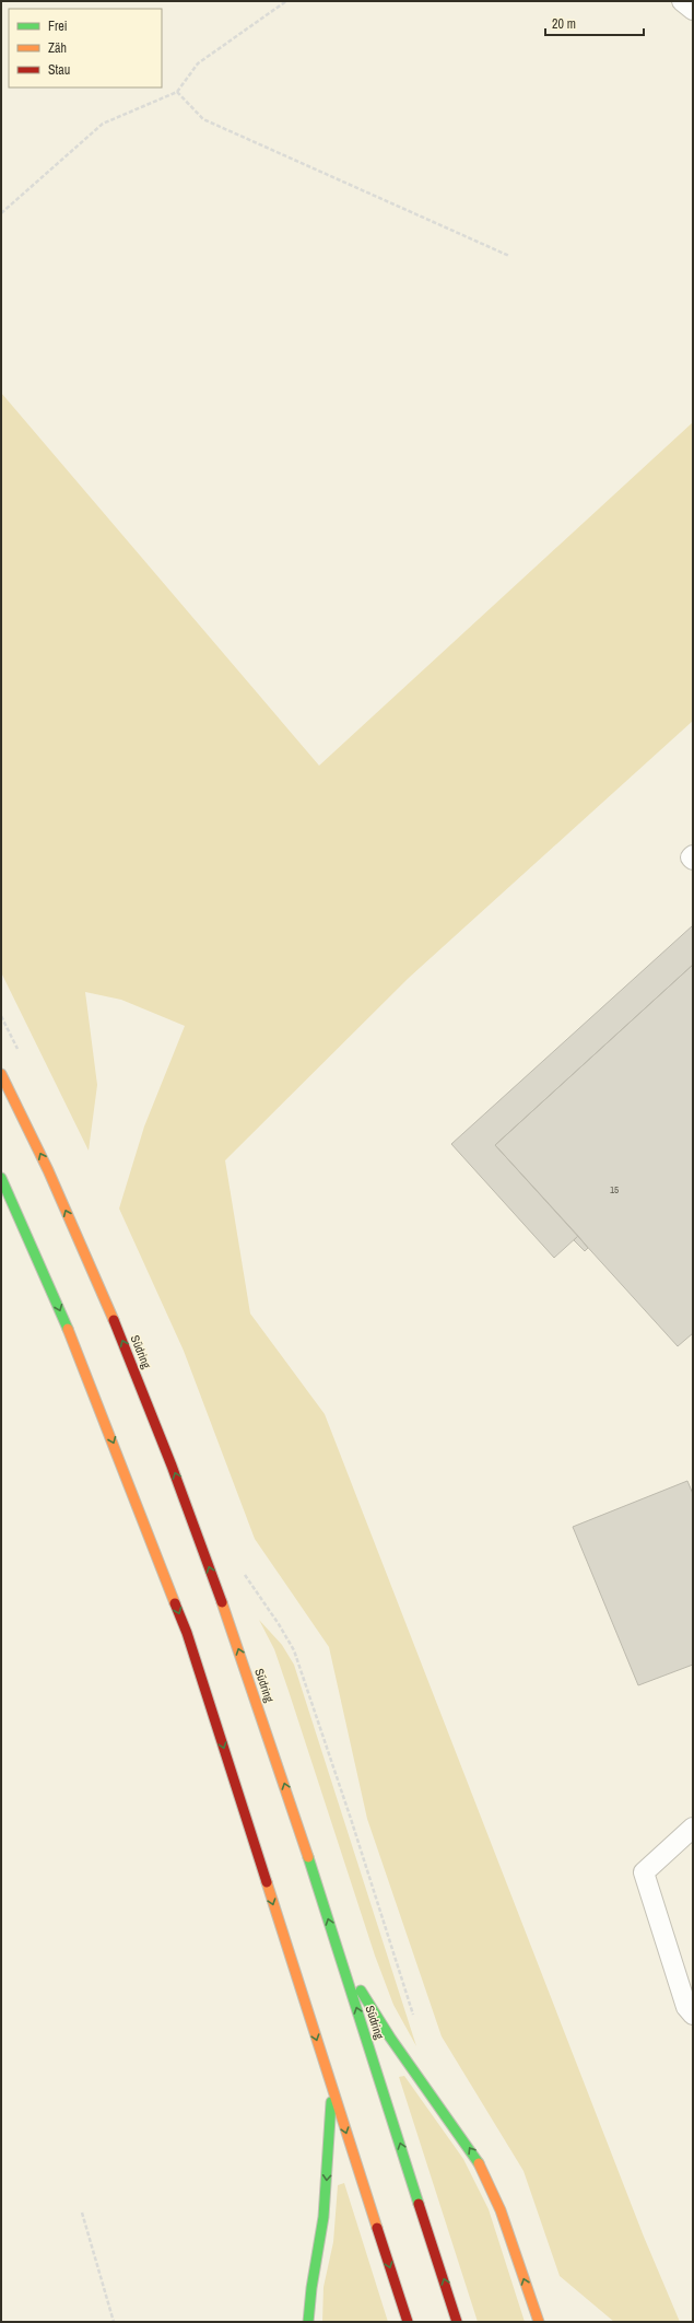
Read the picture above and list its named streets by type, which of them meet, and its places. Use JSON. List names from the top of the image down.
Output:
{
  "streets": {
    "main road": ["Südring"]
  },
  "house_numbers": ["15"],
  "legend": ["Frei", "Zäh", "Stau"],
  "scale_bar": "20 m"
}
